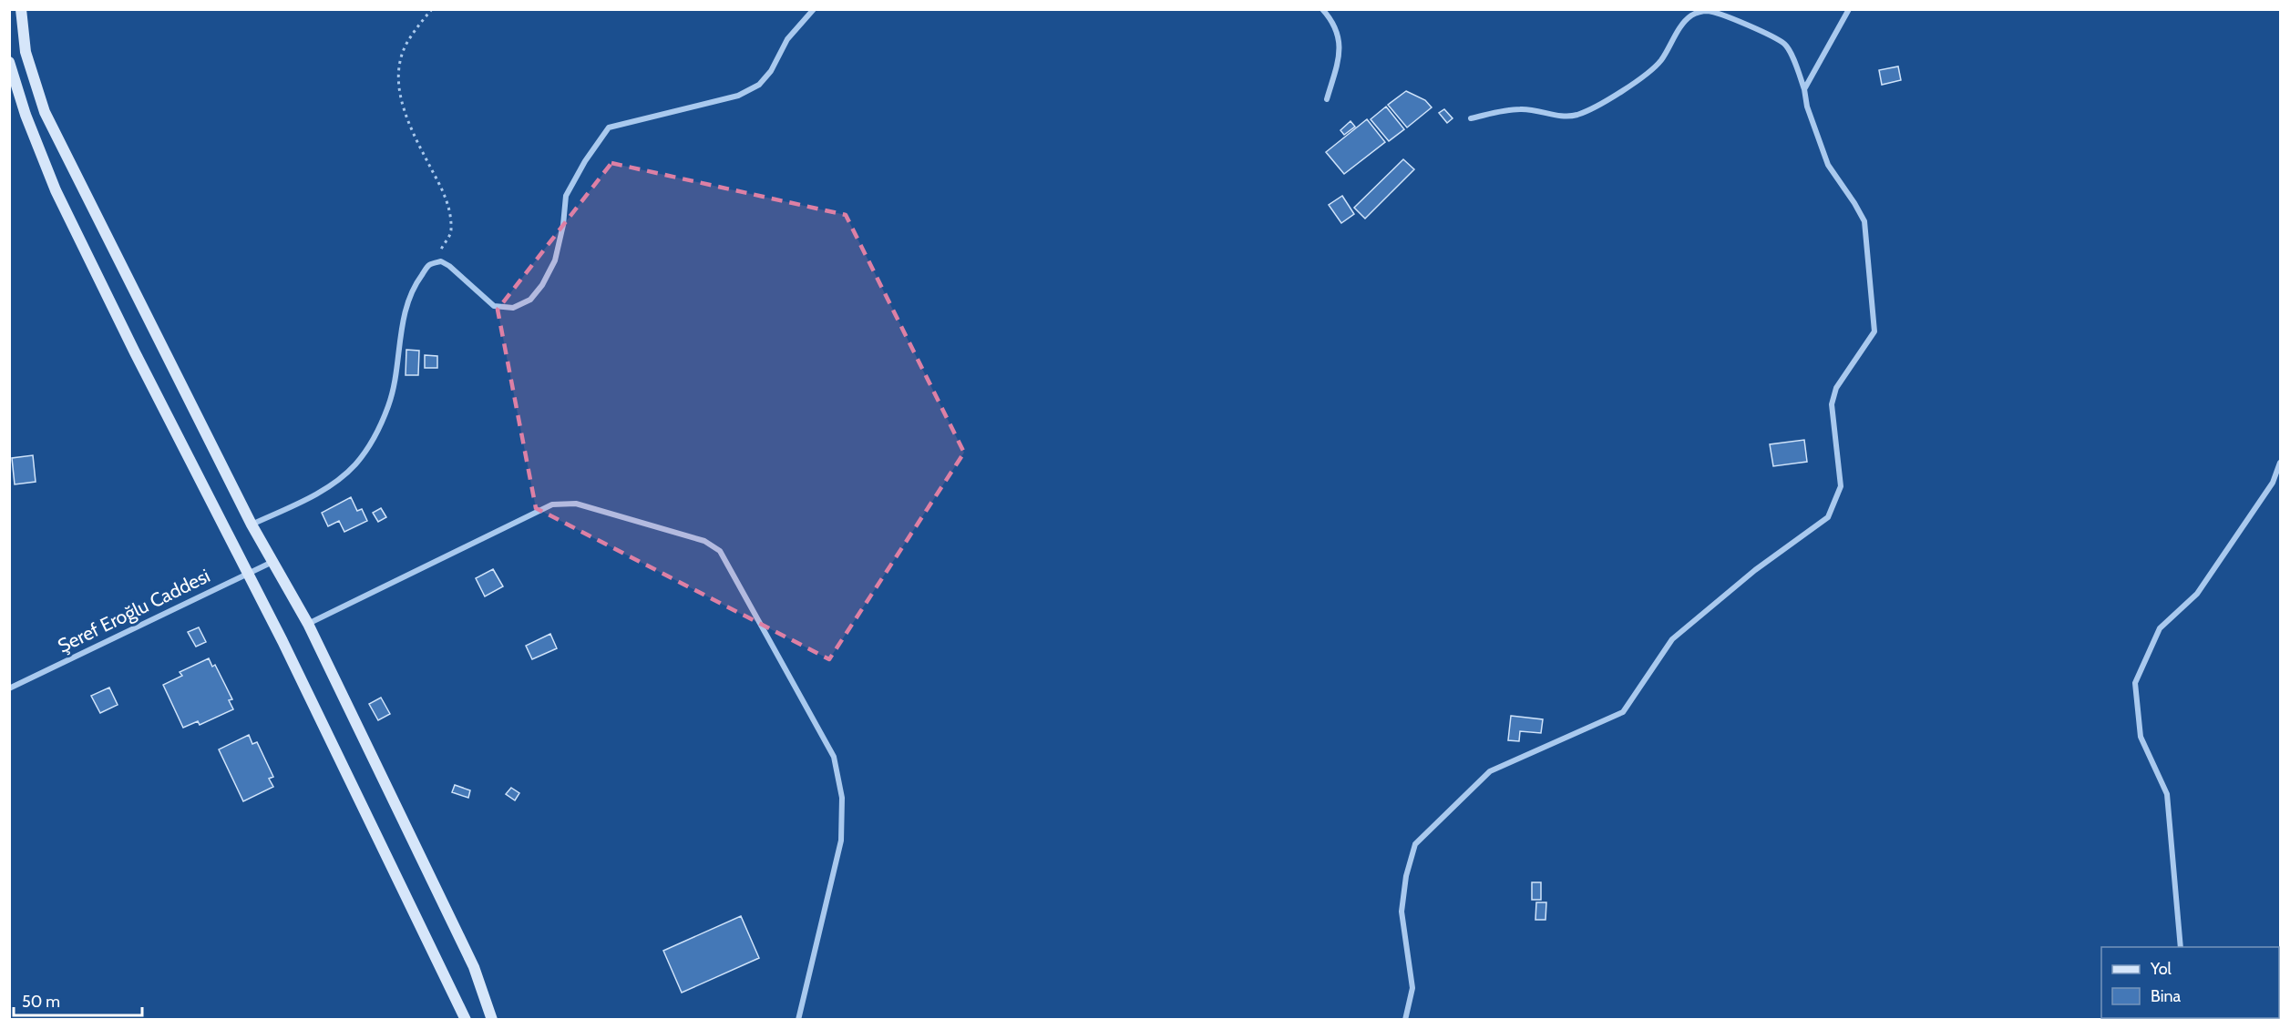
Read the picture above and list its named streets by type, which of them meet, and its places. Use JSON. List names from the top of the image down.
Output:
{
  "streets": {
    "street": ["Şeref Eroğlu Caddesi"]
  },
  "legend": ["Yol", "Bina"],
  "scale_bar": "50 m"
}
